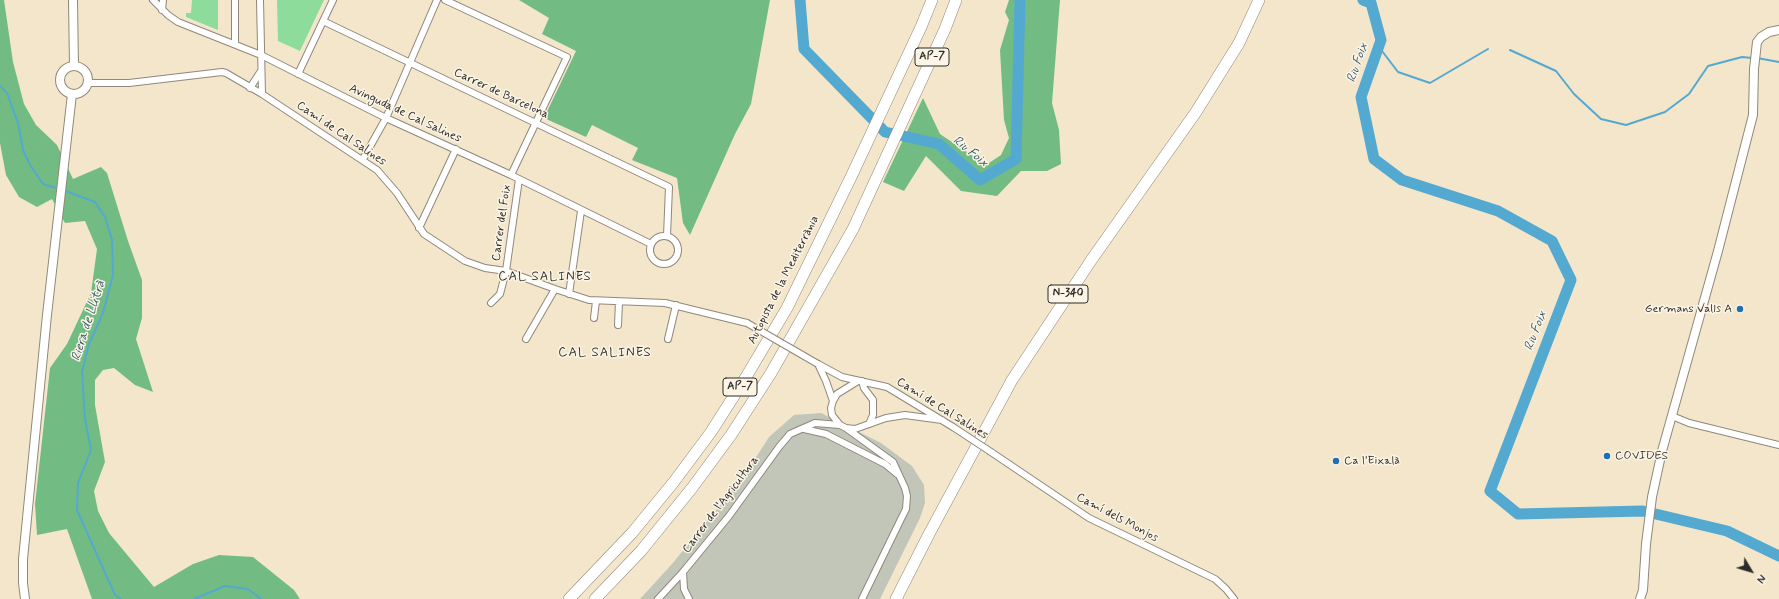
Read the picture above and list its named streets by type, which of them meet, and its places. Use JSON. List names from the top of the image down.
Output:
{
  "streets": {
    "highway": ["AP-7", "Autopista de la Mediterrània", "N-340"],
    "street": [
      "Carrer de Barcelona",
      "Avinguda de Cal Salines",
      "Camí de Cal Salines",
      "Carrer del Foix",
      "Carrer de l'Agricultura",
      "Camí dels Monjos"
    ]
  },
  "crossings": [
    ["Carrer de Barcelona", "Avinguda de Cal Salines"],
    ["Avinguda de Cal Salines", "Carrer del Foix"],
    ["Camí de Cal Salines", "Carrer del Foix"],
    ["Camí de Cal Salines", "Carrer de l'Agricultura"],
    ["Camí de Cal Salines", "Camí dels Monjos"]
  ],
  "districts": ["CAL SALINES", "CAL SALINES"],
  "water": ["Riu Foix", "Riera de Llitrà"],
  "places": ["Germans Valls A", "COVIDES", "Ca l'Eixalà"],
  "north": "bottom right"
}
